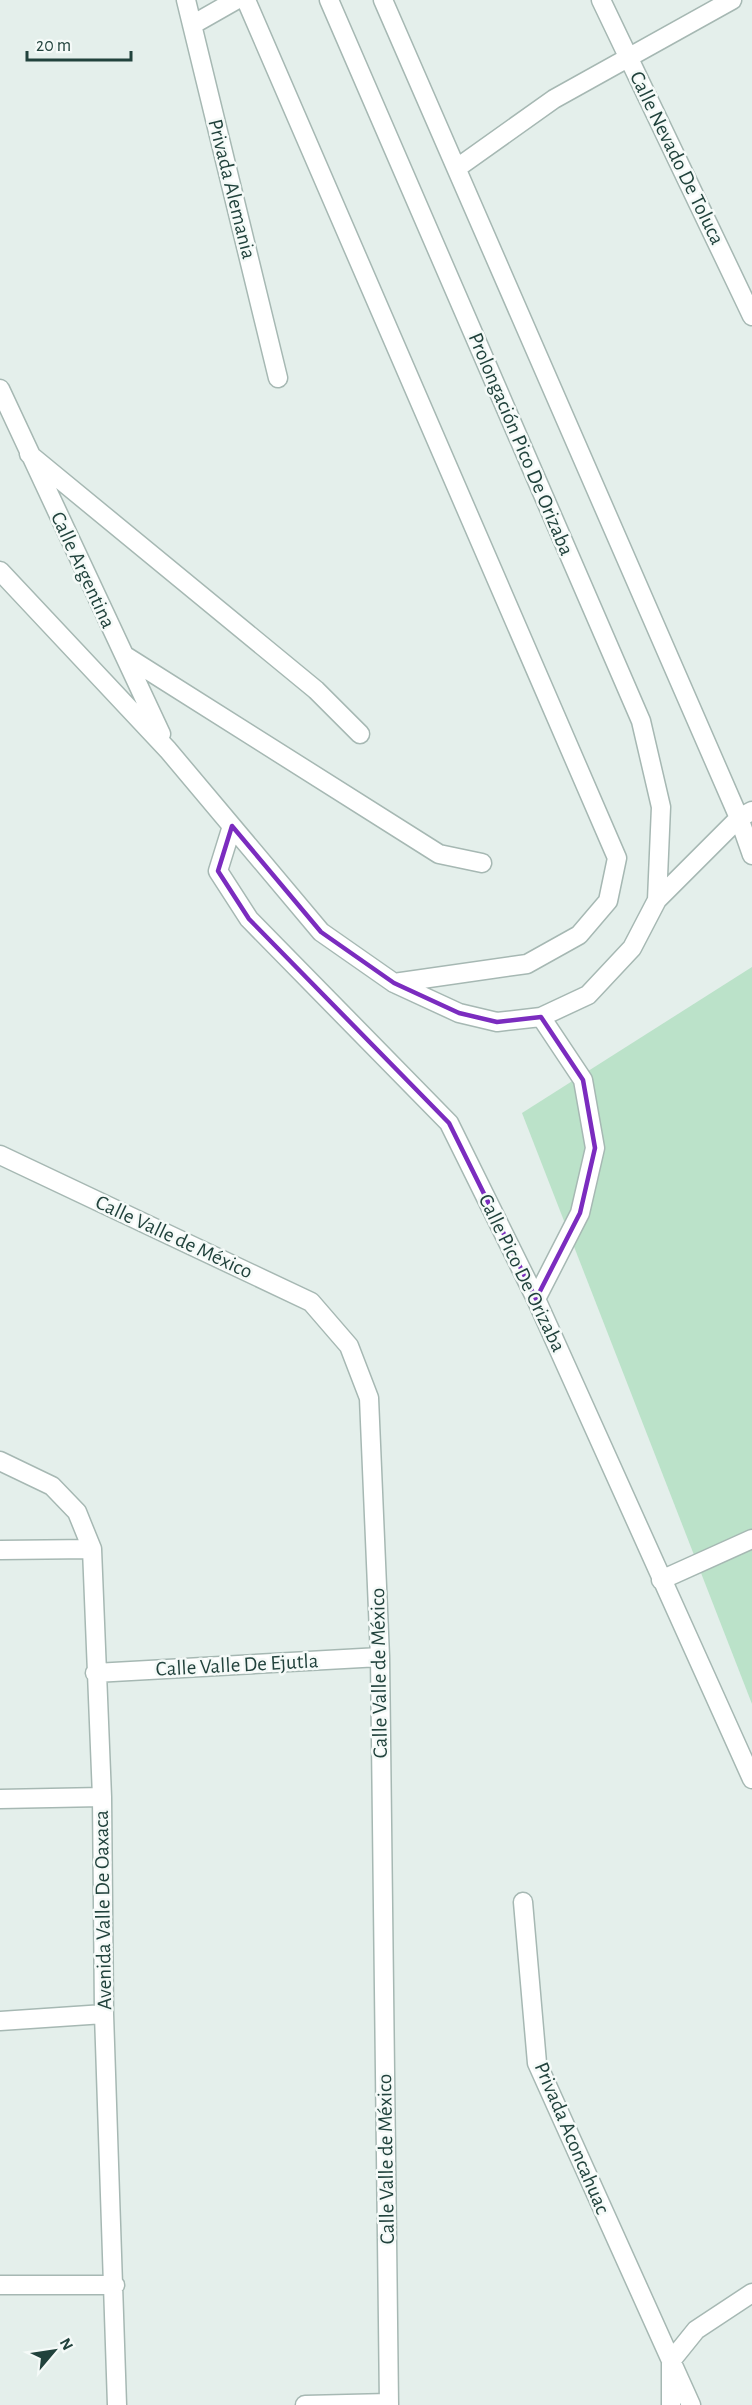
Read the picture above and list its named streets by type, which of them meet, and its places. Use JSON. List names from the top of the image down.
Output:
{
  "streets": {
    "street": [
      "Calle Nevado De Toluca",
      "Privada Alemania",
      "Prolongación Pico De Orizaba",
      "Calle Argentina",
      "Calle Valle de México",
      "Calle Pico De Orizaba",
      "Calle Valle De Ejutla",
      "Avenida Valle De Oaxaca",
      "Privada Aconcahuac"
    ]
  },
  "crossings": [
    ["Calle Valle de México", "Calle Valle De Ejutla"],
    ["Calle Valle De Ejutla", "Avenida Valle De Oaxaca"]
  ],
  "scale_bar": "20 m",
  "north": "top right"
}
